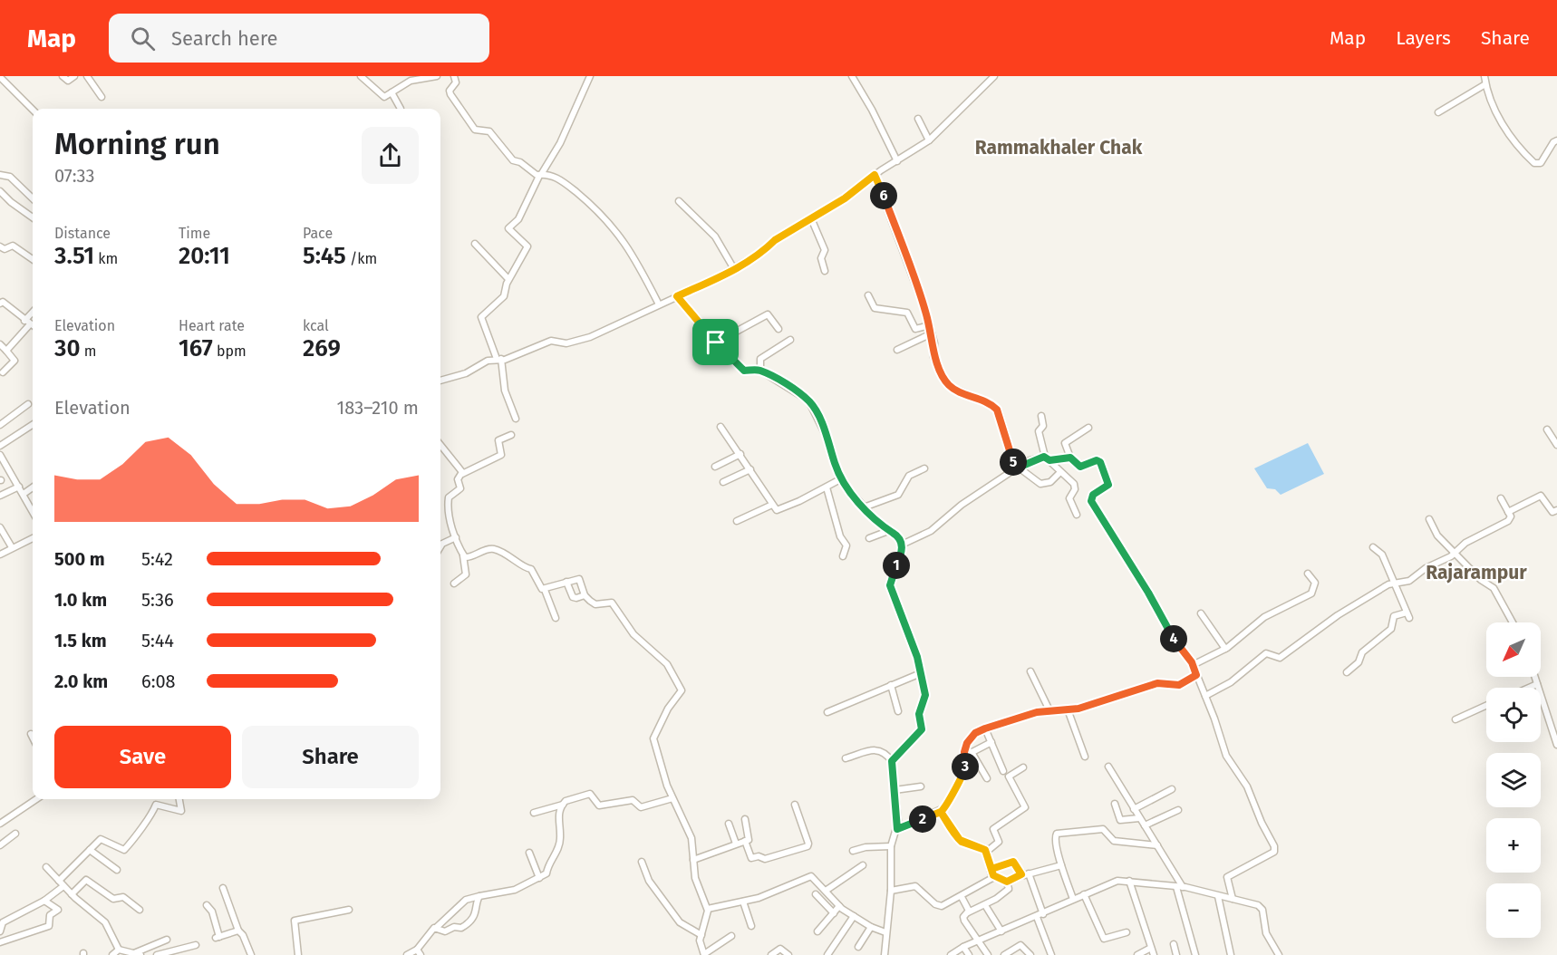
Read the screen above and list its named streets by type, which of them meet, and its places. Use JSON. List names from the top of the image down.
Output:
{
  "districts": ["Rammakhaler Chak", "Rajarampur"],
  "north": "bottom left",
  "page": {
    "header": "Map",
    "search": "Search here",
    "nav": ["Map", "Layers", "Share"],
    "heading": ["Morning run", "07:33"],
    "pins": [
      "6",
      "5",
      "1",
      "4",
      "3",
      "2"
    ],
    "stats": [
      ["Distance", "3.51 km"],
      ["Time", "20:11"],
      ["Pace", "5:45 /km"],
      ["Elevation", "30 m"],
      ["Heart rate", "167 bpm"],
      ["kcal", "269"]
    ],
    "chart": ["Elevation", "183–210 m"],
    "list": [
      {
        "name": "500 m",
        "note": "5:42"
      },
      {
        "name": "1.0 km",
        "note": "5:36"
      },
      {
        "name": "1.5 km",
        "note": "5:44"
      },
      {
        "name": "2.0 km",
        "note": "6:08"
      }
    ],
    "map_buttons": ["+", "−"],
    "buttons": ["Save", "Share"]
  }
}
